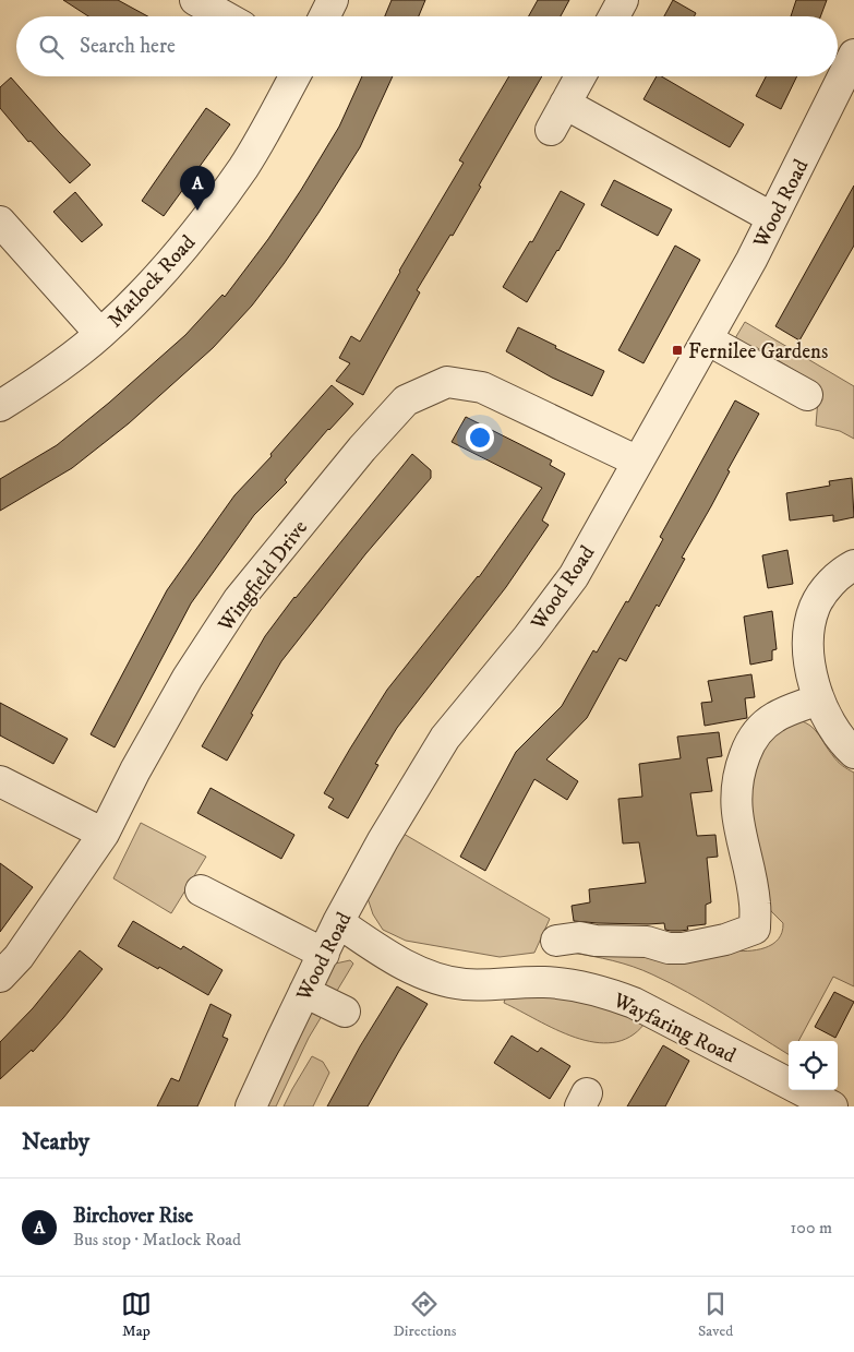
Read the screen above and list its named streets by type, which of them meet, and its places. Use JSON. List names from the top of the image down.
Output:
{
  "streets": {
    "street": [
      "Wood Road",
      "Matlock Road",
      "Wingfield Drive",
      "Wayfaring Road"
    ]
  },
  "crossings": [
    ["Wood Road", "Wingfield Drive"],
    ["Wood Road", "Wayfaring Road"]
  ],
  "places": {
    "transit": ["Fernilee Gardens"]
  },
  "page": {
    "search": "Search here",
    "pins": "A",
    "heading": "Nearby",
    "list": [
      {
        "mark": "A",
        "name": "Birchover Rise",
        "note": "Bus stop · Matlock Road",
        "value": "100 m"
      }
    ],
    "nav": ["Map", "Directions", "Saved"]
  }
}
